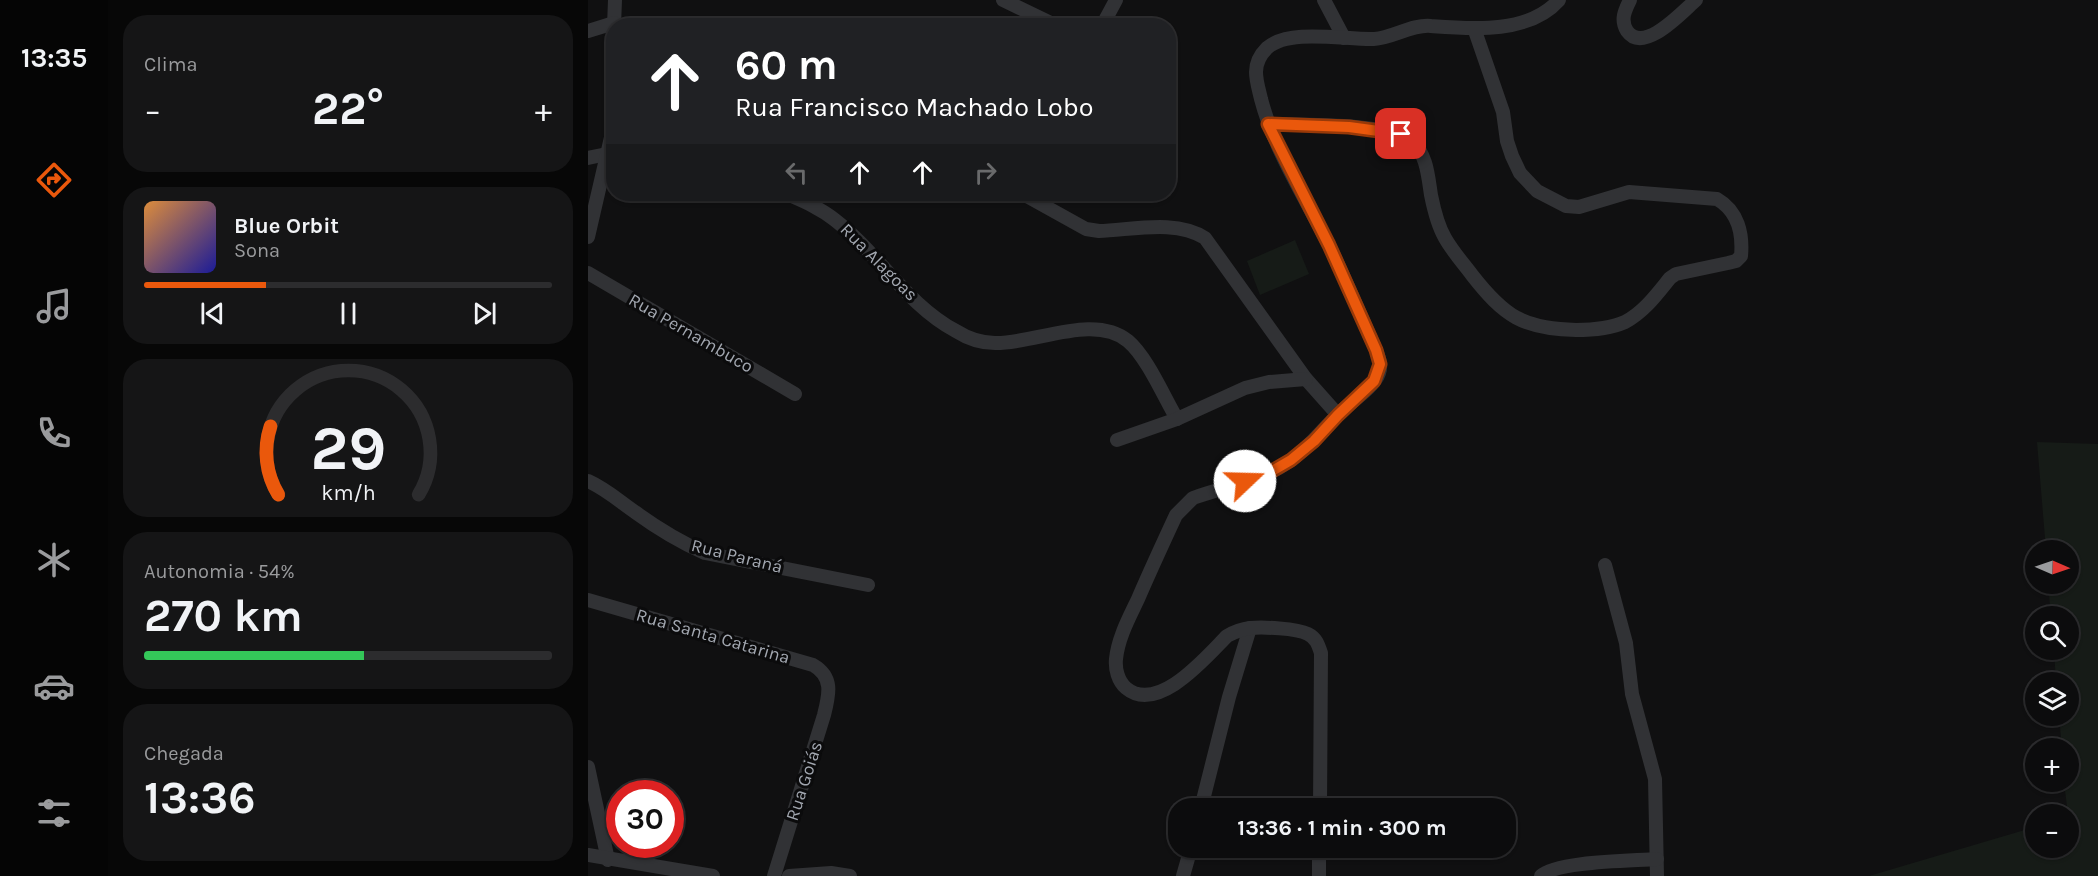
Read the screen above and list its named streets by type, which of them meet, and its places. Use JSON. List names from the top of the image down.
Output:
{
  "streets": {
    "street": [
      "Rua Alagoas",
      "Rua Pernambuco",
      "Rua Paraná",
      "Rua Santa Catarina",
      "Rua Goiás"
    ]
  },
  "crossings": [
    ["Rua Santa Catarina", "Rua Goiás"]
  ],
  "north": "right",
  "page": {
    "tabs": "13:35",
    "tile": [
      "Clima",
      ["Autonomia · 54%", "270 km"],
      ["Chegada", "13:36"]
    ],
    "turn": ["60 m", "Rua Francisco Machado Lobo"],
    "heat": ["−", "22°", "+"],
    "song": ["Blue Orbit", "Sona"],
    "map_buttons": ["+", "−"],
    "limit": "30",
    "trip": "13:36 · 1 min · 300 m",
    "gauge": ["29", "km/h"]
  }
}
